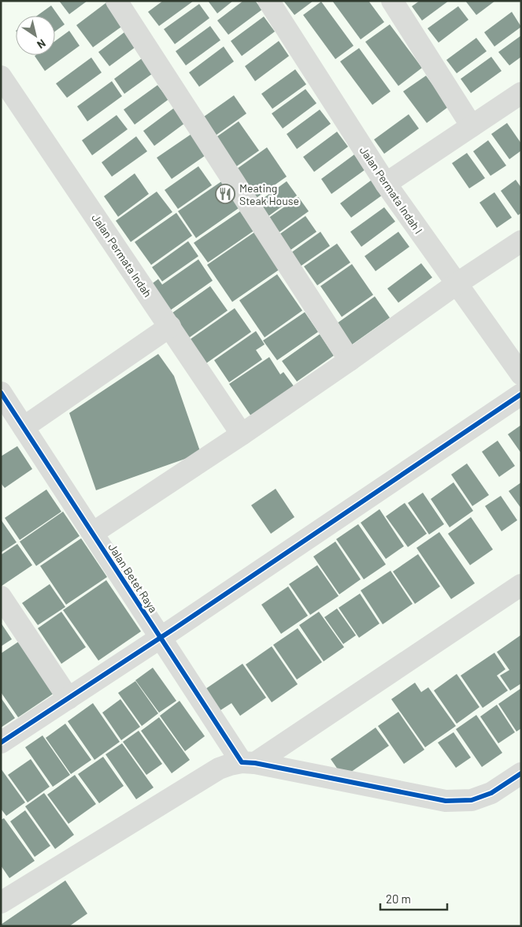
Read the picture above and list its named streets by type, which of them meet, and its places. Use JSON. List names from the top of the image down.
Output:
{
  "streets": {
    "street": ["Jalan Permata Indah I", "Jalan Permata Indah", "Jalan Betet Raya"]
  },
  "places": {
    "restaurant": ["Meating Steak House"]
  },
  "scale_bar": "20 m",
  "north": "bottom right"
}
